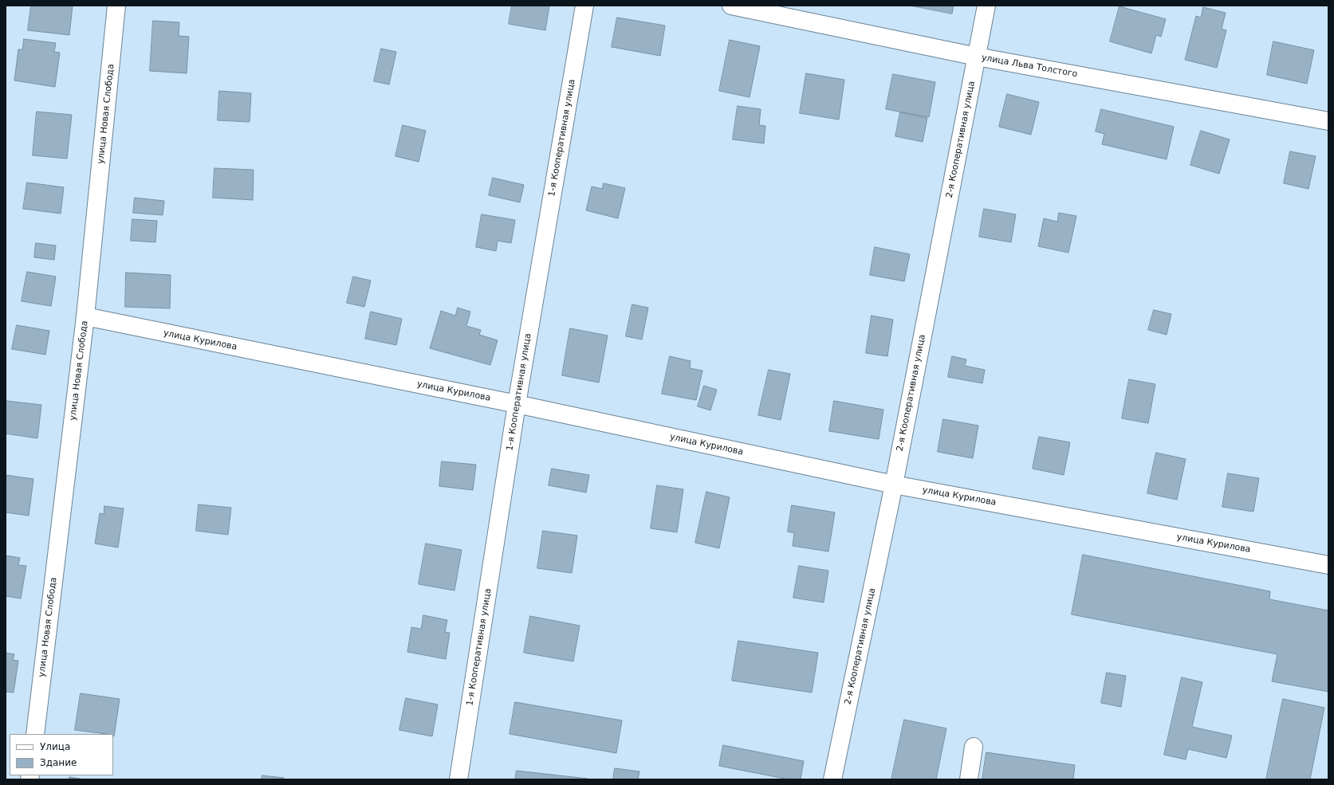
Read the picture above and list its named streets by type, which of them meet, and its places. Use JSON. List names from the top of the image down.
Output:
{
  "streets": {
    "street": [
      "улица Льва Толстого",
      "улица Новая Слобода",
      "1-я Кооперативная улица",
      "2-я Кооперативная улица",
      "улица Курилова"
    ]
  },
  "crossings": [
    ["улица Льва Толстого", "2-я Кооперативная улица"],
    ["улица Новая Слобода", "улица Курилова"],
    ["1-я Кооперативная улица", "улица Курилова"],
    ["2-я Кооперативная улица", "улица Курилова"]
  ],
  "legend": ["Улица", "Здание"]
}
